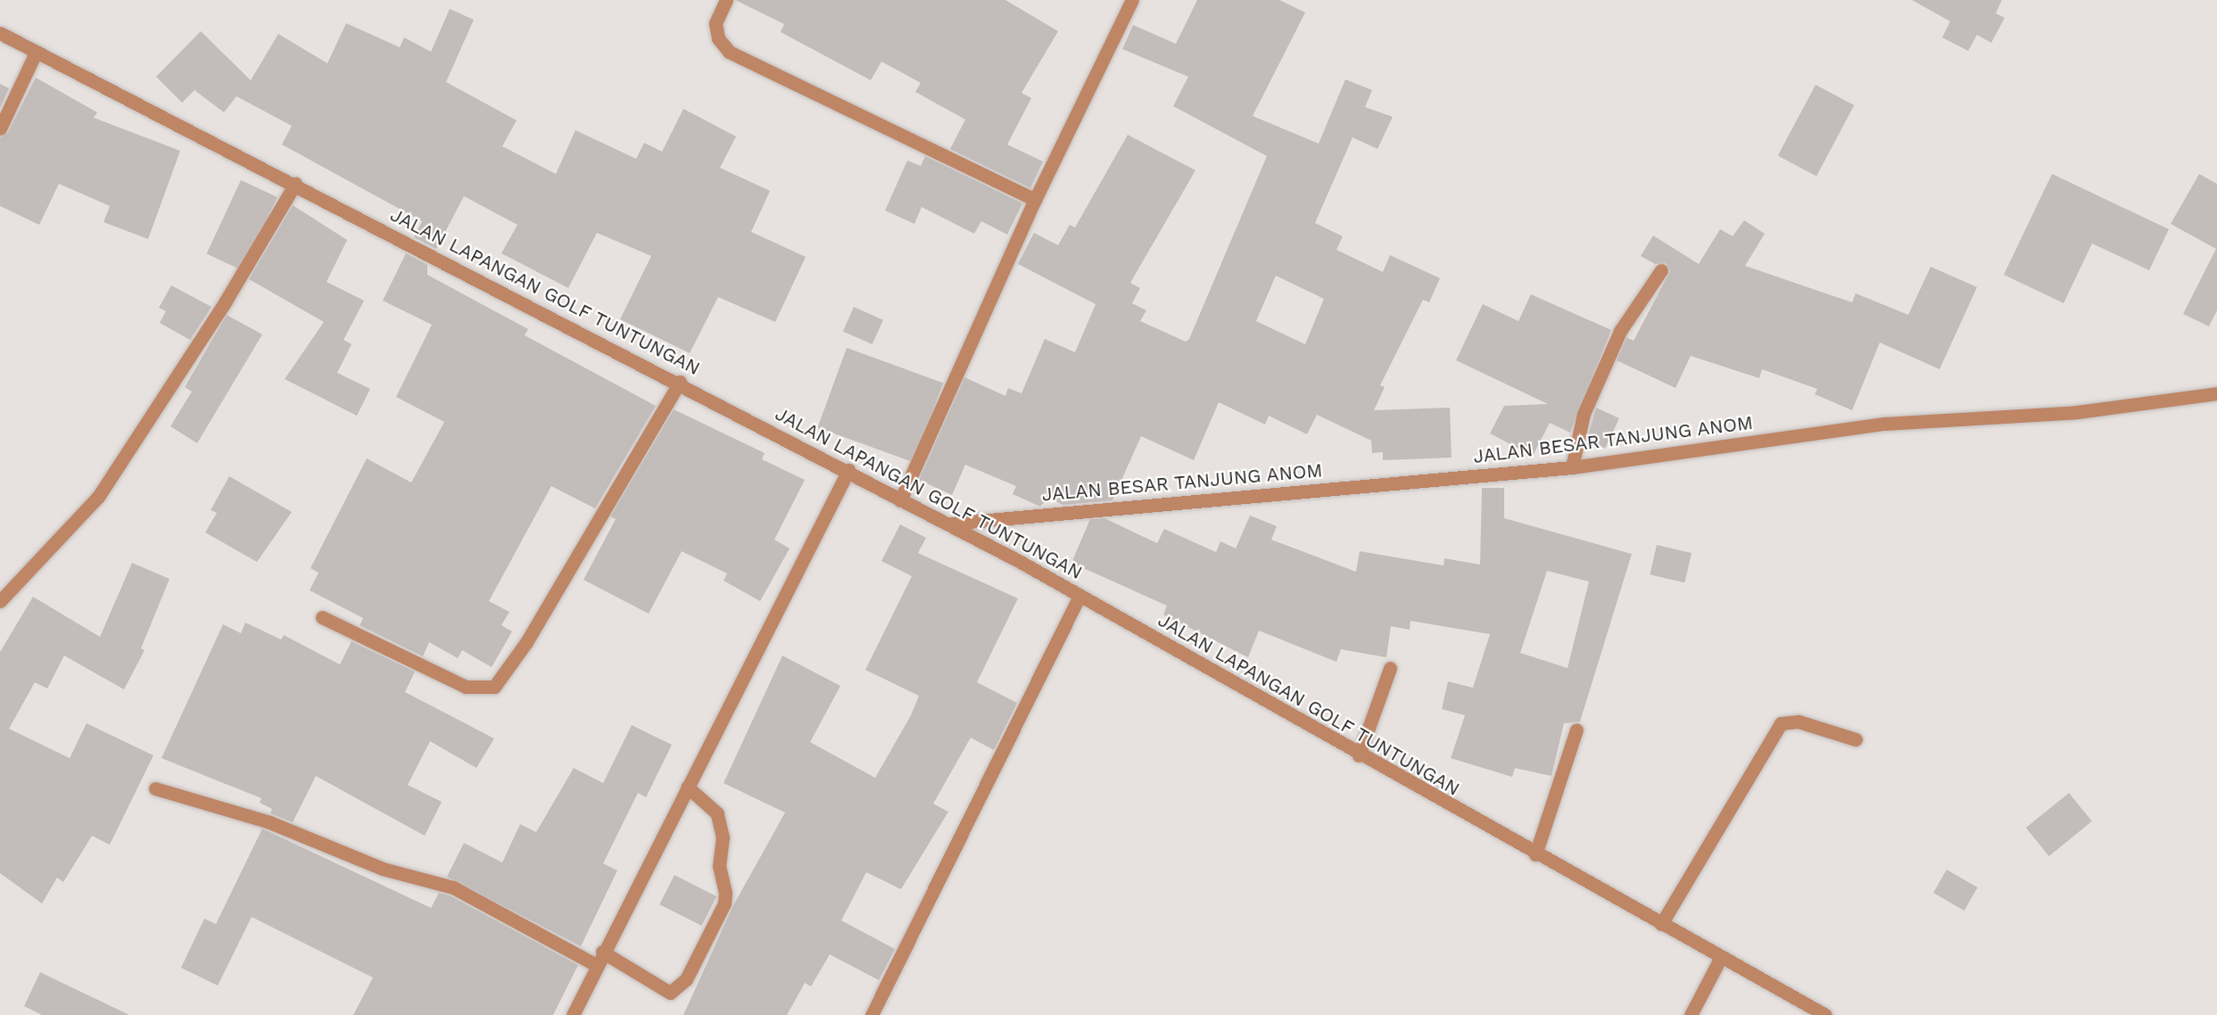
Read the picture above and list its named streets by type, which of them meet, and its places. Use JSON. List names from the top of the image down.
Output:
{
  "streets": {
    "street": ["JALAN LAPANGAN GOLF TUNTUNGAN", "JALAN BESAR TANJUNG ANOM"]
  },
  "crossings": [
    ["JALAN LAPANGAN GOLF TUNTUNGAN", "JALAN BESAR TANJUNG ANOM"]
  ]
}
